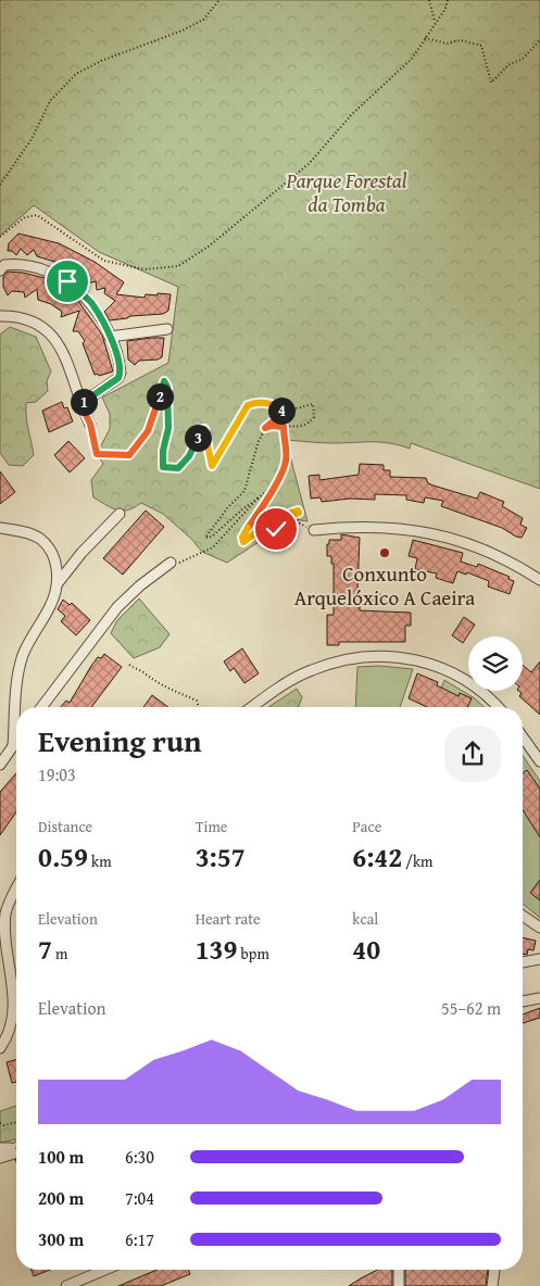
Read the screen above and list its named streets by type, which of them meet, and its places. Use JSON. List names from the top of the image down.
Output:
{
  "parks": ["Parque Forestal da Tomba"],
  "places": ["Conxunto Arquelóxico A Caeira"],
  "page": {
    "pins": [
      "2",
      "1",
      "4",
      "3"
    ],
    "heading": ["Evening run", "19:03"],
    "stats": [
      ["Distance", "0.59 km"],
      ["Time", "3:57"],
      ["Pace", "6:42 /km"],
      ["Elevation", "7 m"],
      ["Heart rate", "139 bpm"],
      ["kcal", "40"]
    ],
    "chart": ["Elevation", "55–62 m"],
    "list": [
      {
        "name": "100 m",
        "note": "6:30"
      },
      {
        "name": "200 m",
        "note": "7:04"
      },
      {
        "name": "300 m",
        "note": "6:17"
      }
    ]
  }
}
